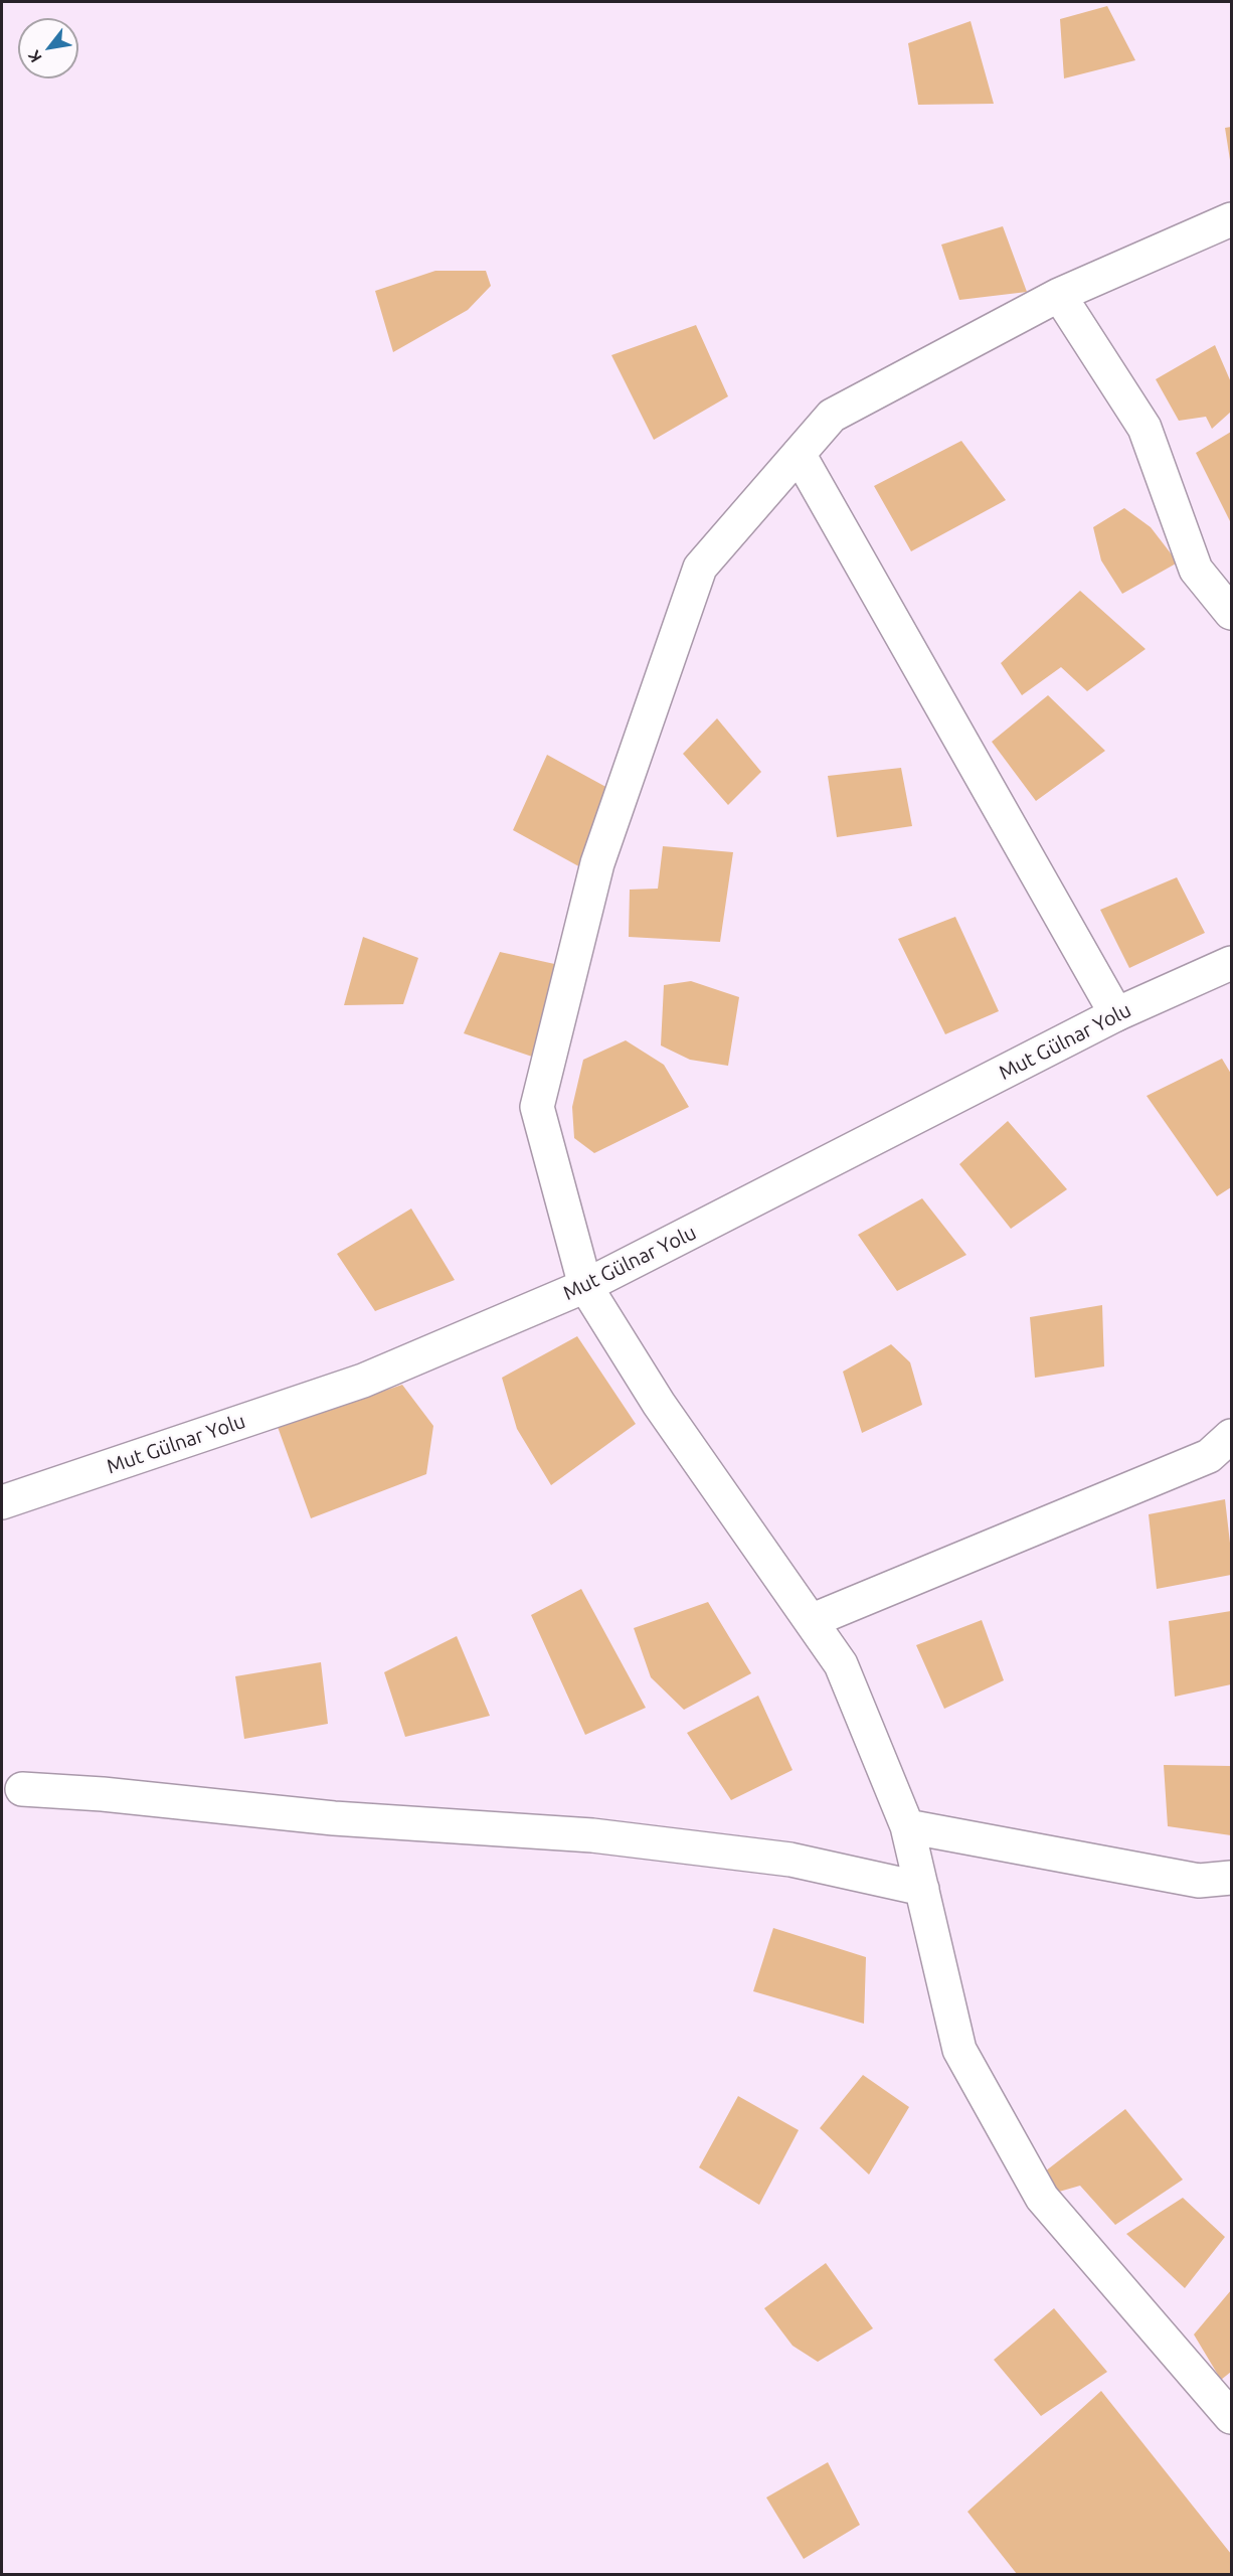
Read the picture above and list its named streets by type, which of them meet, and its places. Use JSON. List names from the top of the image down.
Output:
{
  "streets": {
    "street": ["Mut Gülnar Yolu"]
  },
  "north": "bottom left"
}
